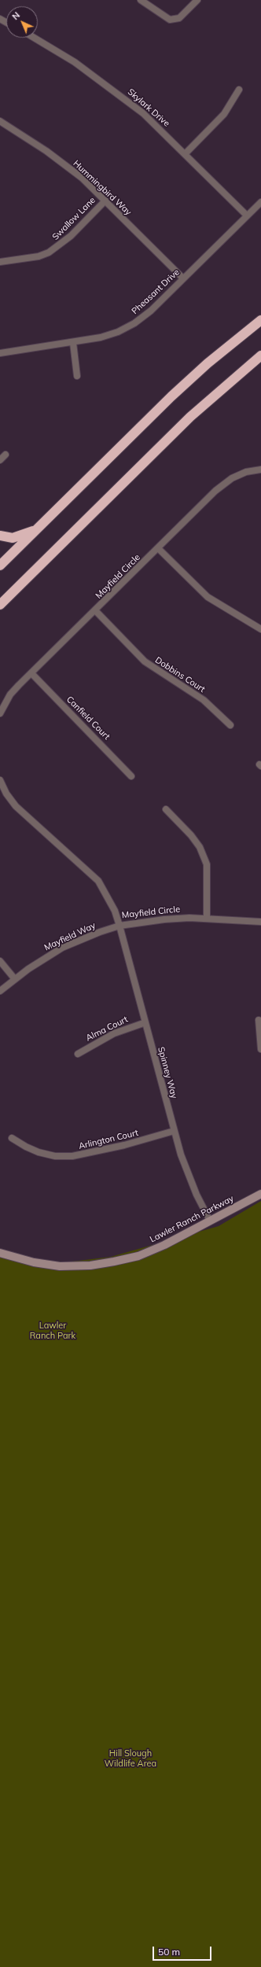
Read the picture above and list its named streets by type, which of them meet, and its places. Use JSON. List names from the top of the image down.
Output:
{
  "streets": {
    "street": [
      "Skylark Drive",
      "Hummingbird Way",
      "Swallow Lane",
      "Pheasant Drive",
      "Mayfield Circle",
      "Dobbins Court",
      "Canfield Court",
      "Mayfield Way",
      "Alma Court",
      "Spinney Way",
      "Arlington Court",
      "Lawler Ranch Parkway"
    ]
  },
  "crossings": [
    ["Skylark Drive", "Pheasant Drive"],
    ["Hummingbird Way", "Swallow Lane"],
    ["Hummingbird Way", "Pheasant Drive"],
    ["Mayfield Circle", "Dobbins Court"],
    ["Mayfield Circle", "Canfield Court"],
    ["Mayfield Circle", "Mayfield Way"],
    ["Mayfield Circle", "Spinney Way"],
    ["Mayfield Way", "Spinney Way"],
    ["Alma Court", "Spinney Way"],
    ["Spinney Way", "Arlington Court"],
    ["Spinney Way", "Lawler Ranch Parkway"]
  ],
  "parks": ["Lawler Ranch Park", "Hill Slough Wildlife Area"],
  "scale_bar": "50 m",
  "north": "top left"
}
